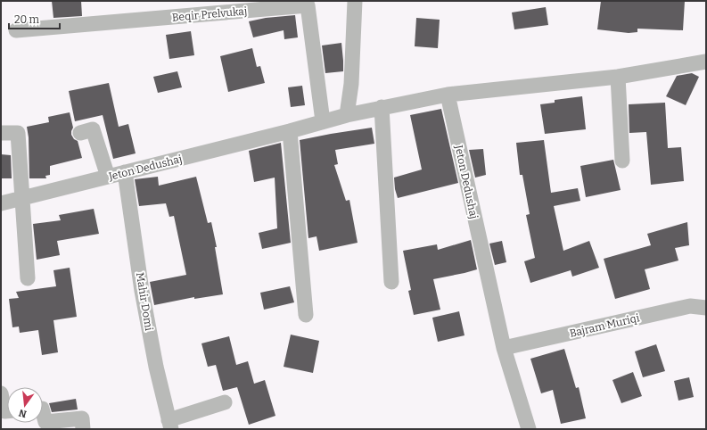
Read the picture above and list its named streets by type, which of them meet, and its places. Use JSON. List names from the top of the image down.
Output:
{
  "streets": {
    "street": [
      "Beqir Prelvukaj",
      "Jeton Dedushaj",
      "Mahir Domi",
      "Bajram Muriqi"
    ]
  },
  "crossings": [
    ["Beqir Prelvukaj", "Jeton Dedushaj"],
    ["Jeton Dedushaj", "Mahir Domi"],
    ["Jeton Dedushaj", "Bajram Muriqi"]
  ],
  "scale_bar": "20 m",
  "north": "bottom"
}
